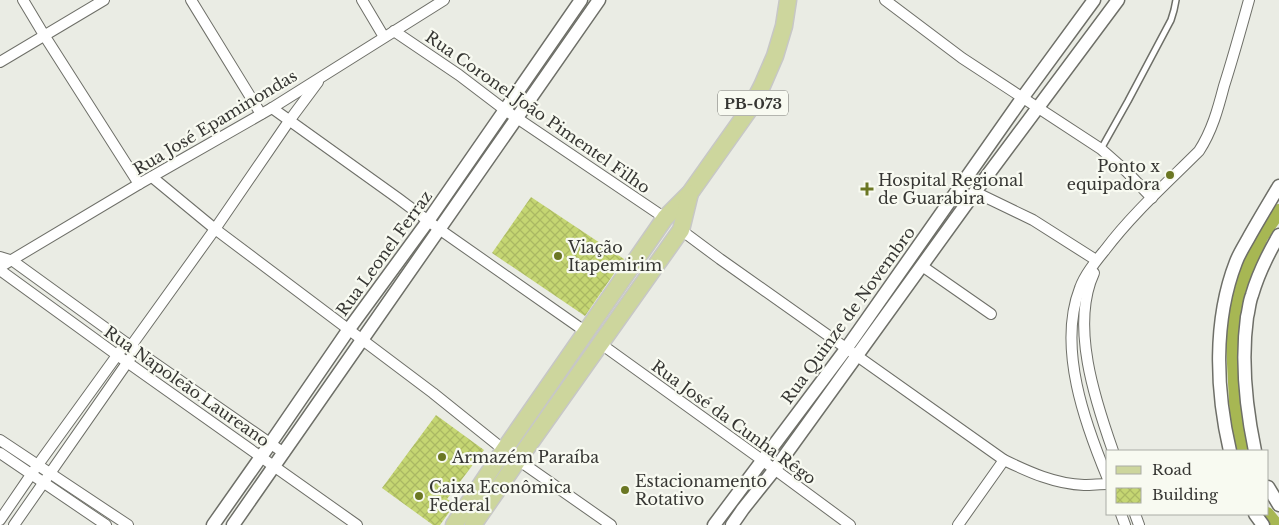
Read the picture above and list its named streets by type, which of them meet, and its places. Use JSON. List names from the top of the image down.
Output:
{
  "streets": {
    "main road": ["PB-073"],
    "street": [
      "Rua Coronel João Pimentel Filho",
      "Rua José Epaminondas",
      "Rua Leonel Ferraz",
      "Rua Quinze de Novembro",
      "Rua Napoleão Laureano",
      "Rua José da Cunha Rêgo"
    ]
  },
  "crossings": [
    ["PB-073", "Rua Coronel João Pimentel Filho"],
    ["PB-073", "Rua José da Cunha Rêgo"],
    ["Rua Coronel João Pimentel Filho", "Rua José Epaminondas"],
    ["Rua Coronel João Pimentel Filho", "Rua Leonel Ferraz"],
    ["Rua José Epaminondas", "Rua Napoleão Laureano"],
    ["Rua Leonel Ferraz", "Rua Napoleão Laureano"],
    ["Rua Quinze de Novembro", "Rua José da Cunha Rêgo"]
  ],
  "places": {
    "other": [
      "Ponto x equipadora",
      "Viação Itapemirim",
      "Armazém Paraíba",
      "Estacionamento Rotativo",
      "Caixa Econômica Federal"
    ],
    "health": ["Hospital Regional de Guarabira"]
  },
  "legend": ["Road", "Building"]
}
